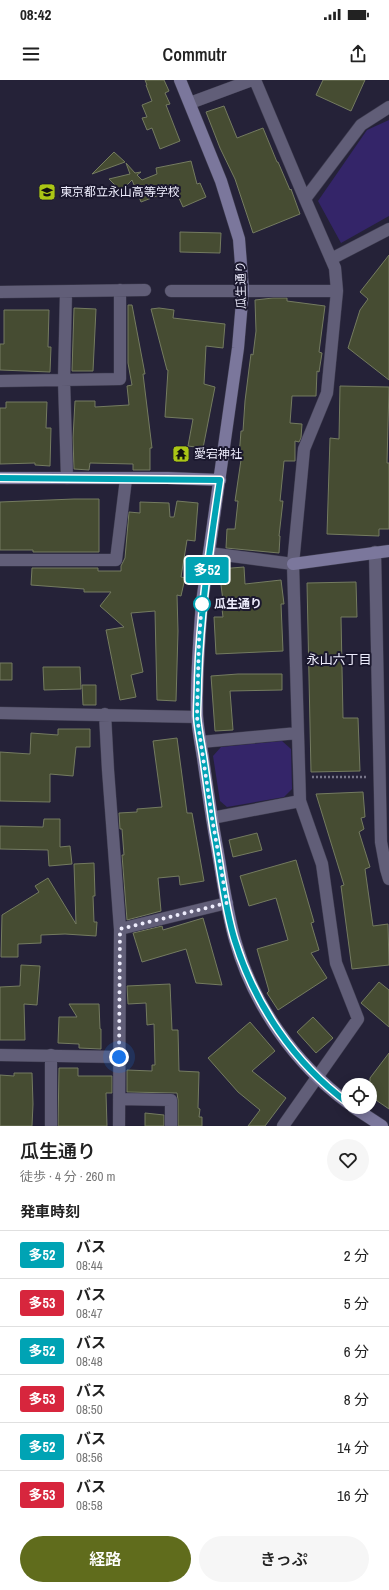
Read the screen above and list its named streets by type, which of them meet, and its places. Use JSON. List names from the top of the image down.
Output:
{
  "streets": {
    "street": ["瓜生通り"]
  },
  "districts": ["永山六丁目"],
  "places": {
    "school or university": ["東京都立永山高等学校"],
    "temple": ["愛宕神社"],
    "other": ["瓜生通り"]
  },
  "lines": ["bus line 多52"],
  "page": {
    "status": "08:42",
    "header": "Commutr",
    "on_map": "多52",
    "heading": [
      ["瓜生通り", "徒歩 · 4 分 · 260 m"],
      "発車時刻"
    ],
    "list": [
      {
        "mark": "多52",
        "name": "バス",
        "note": "08:44",
        "value": "2 分"
      },
      {
        "mark": "多53",
        "name": "バス",
        "note": "08:47",
        "value": "5 分"
      },
      {
        "mark": "多52",
        "name": "バス",
        "note": "08:48",
        "value": "6 分"
      },
      {
        "mark": "多53",
        "name": "バス",
        "note": "08:50",
        "value": "8 分"
      },
      {
        "mark": "多52",
        "name": "バス",
        "note": "08:56",
        "value": "14 分"
      },
      {
        "mark": "多53",
        "name": "バス",
        "note": "08:58",
        "value": "16 分"
      }
    ],
    "buttons": ["経路", "きっぷ"]
  }
}
